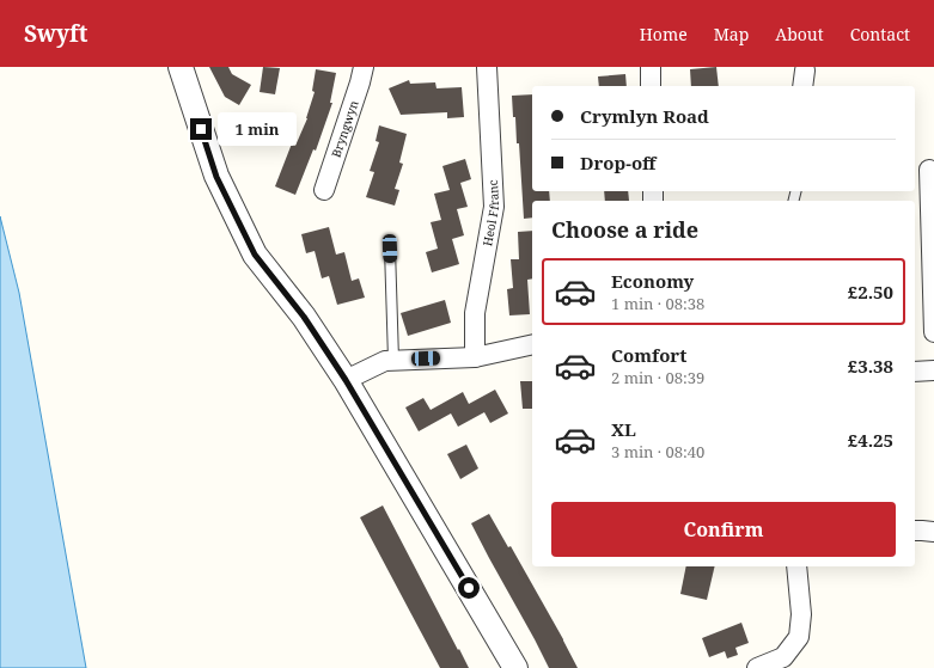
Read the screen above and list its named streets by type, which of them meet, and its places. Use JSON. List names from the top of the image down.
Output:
{
  "streets": {
    "street": ["Bryngwyn", "Heol Ffranc"]
  },
  "page": {
    "header": "Swyft",
    "nav": [
      "Home",
      "Map",
      "About",
      "Contact"
    ],
    "banner": ["Crymlyn Road", "Drop-off"],
    "bubble": "1 min",
    "heading": "Choose a ride",
    "list": [
      {
        "name": "Economy",
        "note": "1 min · 08:38",
        "value": "£2.50"
      },
      {
        "name": "Comfort",
        "note": "2 min · 08:39",
        "value": "£3.38"
      },
      {
        "name": "XL",
        "note": "3 min · 08:40",
        "value": "£4.25"
      }
    ],
    "buttons": "Confirm"
  }
}
